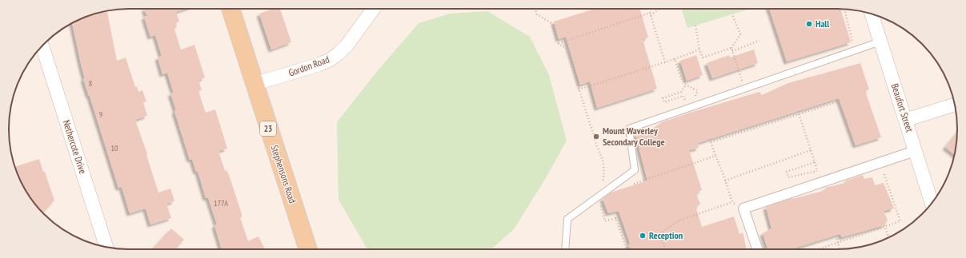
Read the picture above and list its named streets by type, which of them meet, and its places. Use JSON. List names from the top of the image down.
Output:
{
  "streets": {
    "main road": ["23", "Stephensons Road"],
    "street": ["Gordon Road", "Beaufort Street", "Nethercote Drive"]
  },
  "crossings": [
    ["Gordon Road", "Stephensons Road"]
  ],
  "places": ["Hall", "Mount Waverley Secondary College", "Reception"],
  "house_numbers": [
    "8",
    "9",
    "10",
    "177A"
  ]
}
